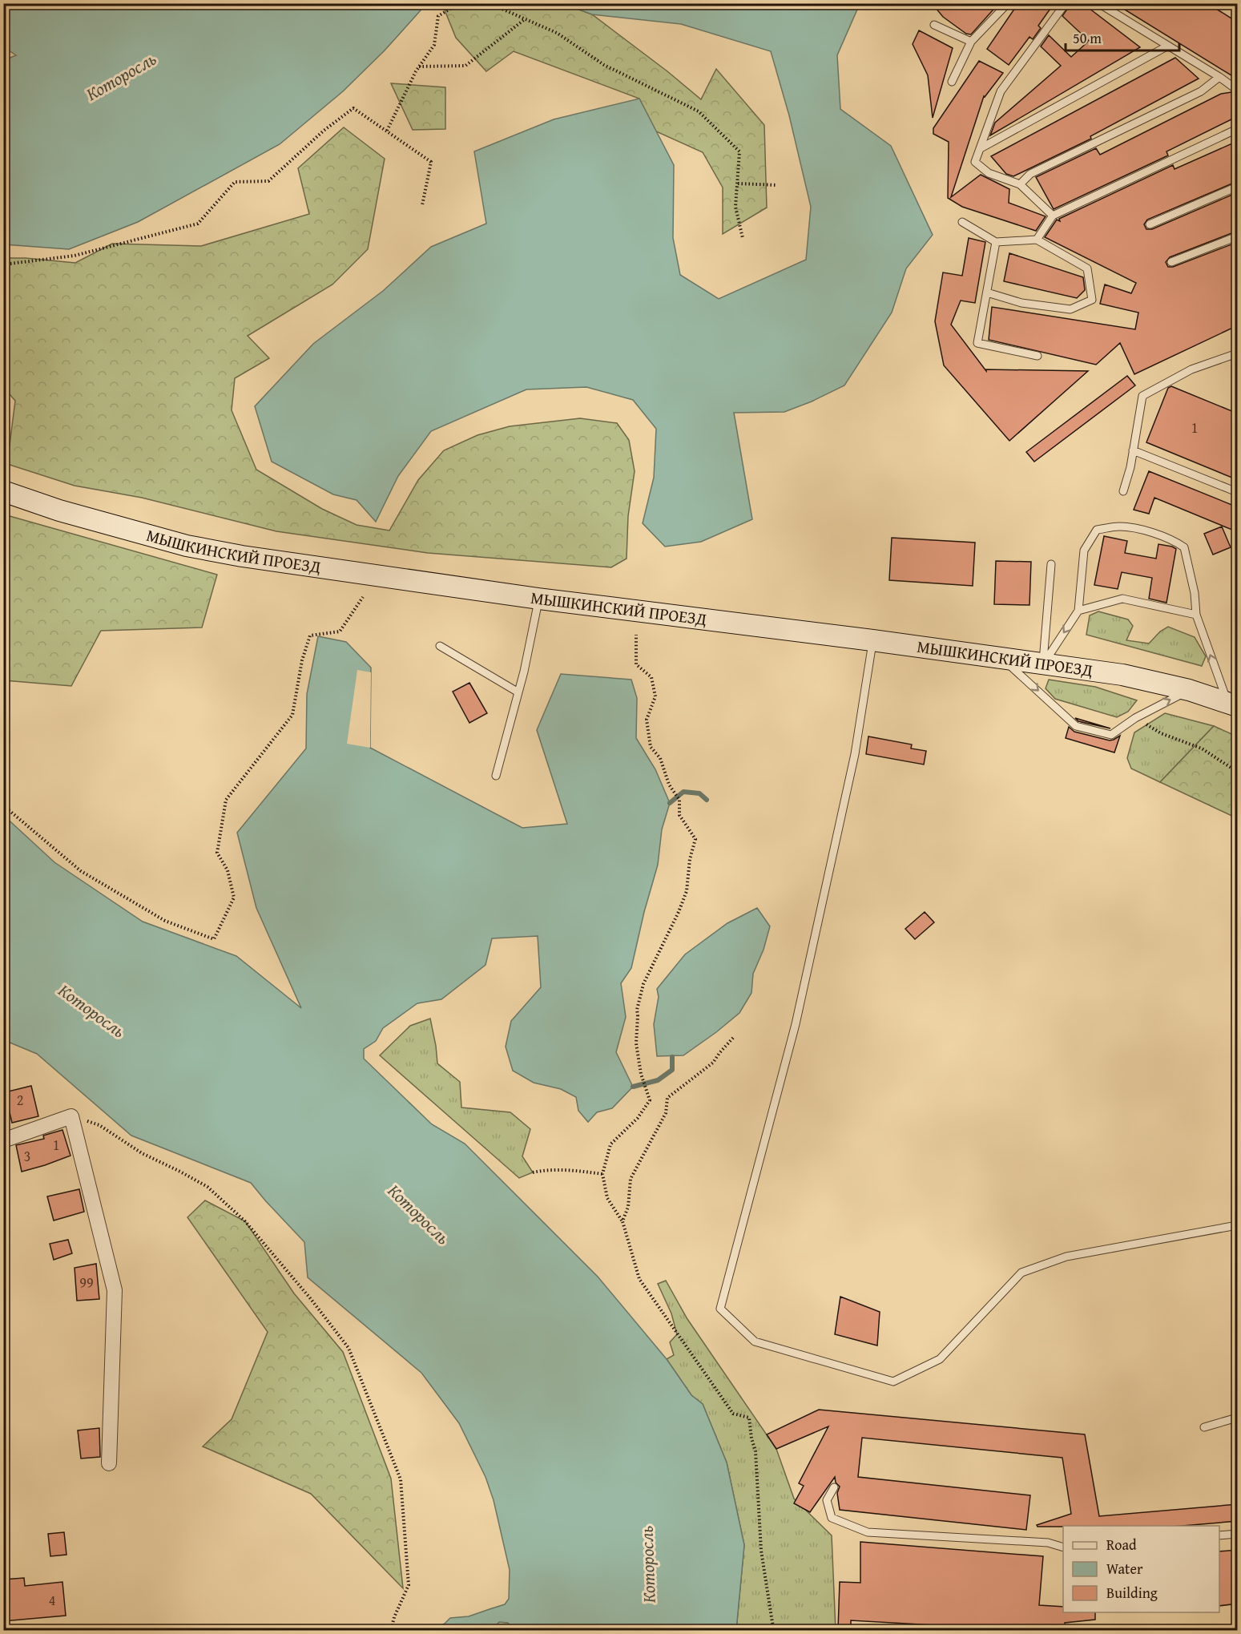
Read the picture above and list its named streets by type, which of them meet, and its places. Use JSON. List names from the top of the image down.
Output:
{
  "streets": {
    "main road": ["МЫШКИНСКИЙ ПРОЕЗД"]
  },
  "water": ["Которосль"],
  "house_numbers": [
    "1",
    "2",
    "1",
    "3",
    "99",
    "4"
  ],
  "legend": ["Road", "Water", "Building"],
  "scale_bar": "50 m"
}
